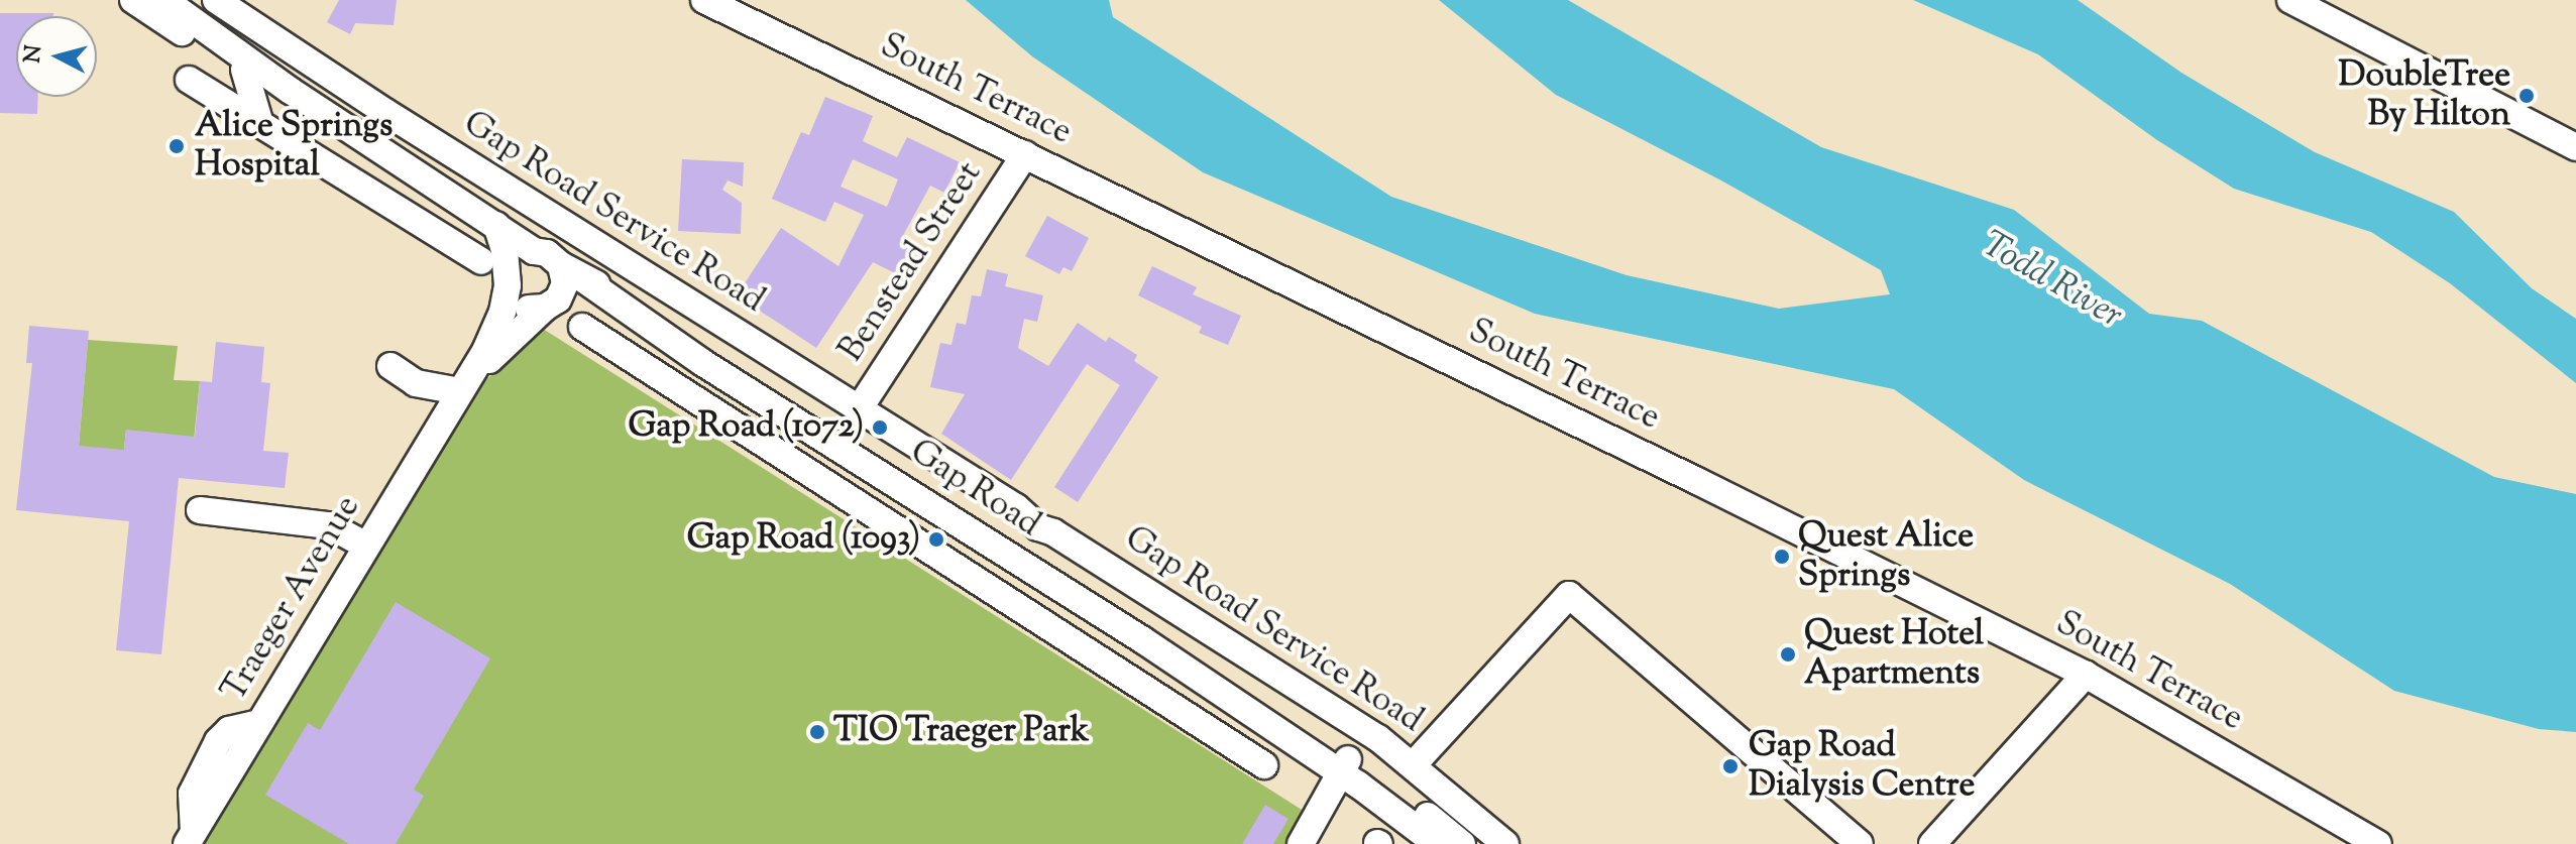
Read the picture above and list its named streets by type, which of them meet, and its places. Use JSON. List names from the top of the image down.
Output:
{
  "streets": {
    "street": [
      "South Terrace",
      "Gap Road Service Road",
      "Benstead Street",
      "Gap Road",
      "Traeger Avenue"
    ]
  },
  "crossings": [
    ["South Terrace", "Benstead Street"],
    ["Gap Road Service Road", "Benstead Street"],
    ["Gap Road Service Road", "Gap Road"],
    ["Gap Road", "Traeger Avenue"]
  ],
  "water": ["Todd River"],
  "places": [
    "DoubleTree By Hilton",
    "Alice Springs Hospital",
    "Gap Road (1072)",
    "Gap Road (1093)",
    "Quest Alice Springs",
    "Quest Hotel Apartments",
    "TIO Traeger Park",
    "Gap Road Dialysis Centre"
  ],
  "north": "left"
}
